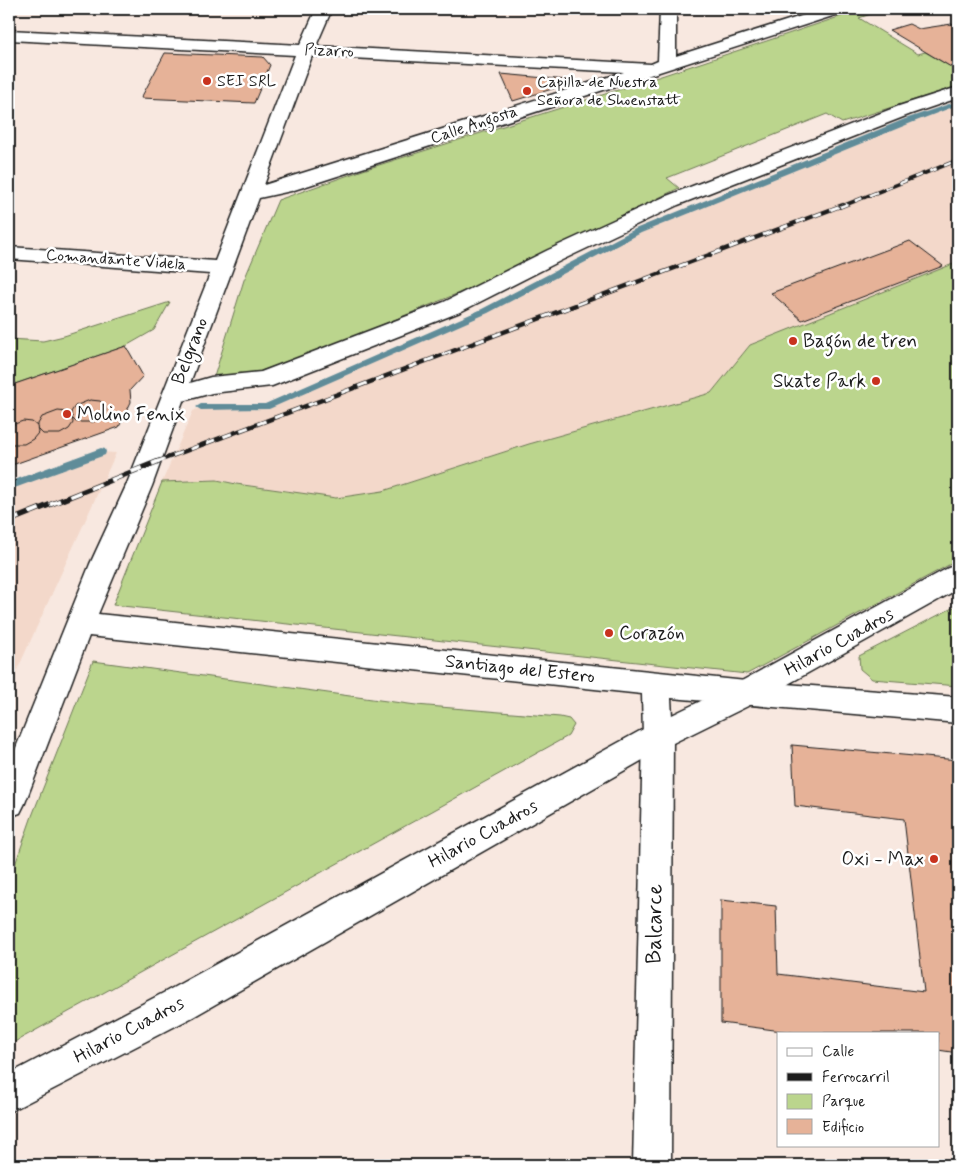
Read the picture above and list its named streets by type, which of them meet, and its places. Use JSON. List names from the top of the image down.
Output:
{
  "streets": {
    "street": [
      "Pizarro",
      "Calle Angosta",
      "Comandante Videla",
      "Belgrano",
      "Hilario Cuadros",
      "Santiago del Estero",
      "Balcarce"
    ]
  },
  "crossings": [
    ["Pizarro", "Calle Angosta"],
    ["Pizarro", "Belgrano"],
    ["Calle Angosta", "Belgrano"],
    ["Comandante Videla", "Belgrano"],
    ["Belgrano", "Santiago del Estero"],
    ["Hilario Cuadros", "Santiago del Estero"],
    ["Hilario Cuadros", "Balcarce"],
    ["Santiago del Estero", "Balcarce"]
  ],
  "places": [
    "SEI SRL",
    "Capilla de Nuestra Señora de Shoenstatt",
    "Bagón de tren",
    "Skate Park",
    "Molino Fenix",
    "Corazón",
    "Oxi - Max"
  ],
  "legend": [
    "Calle",
    "Ferrocarril",
    "Parque",
    "Edificio"
  ]
}
